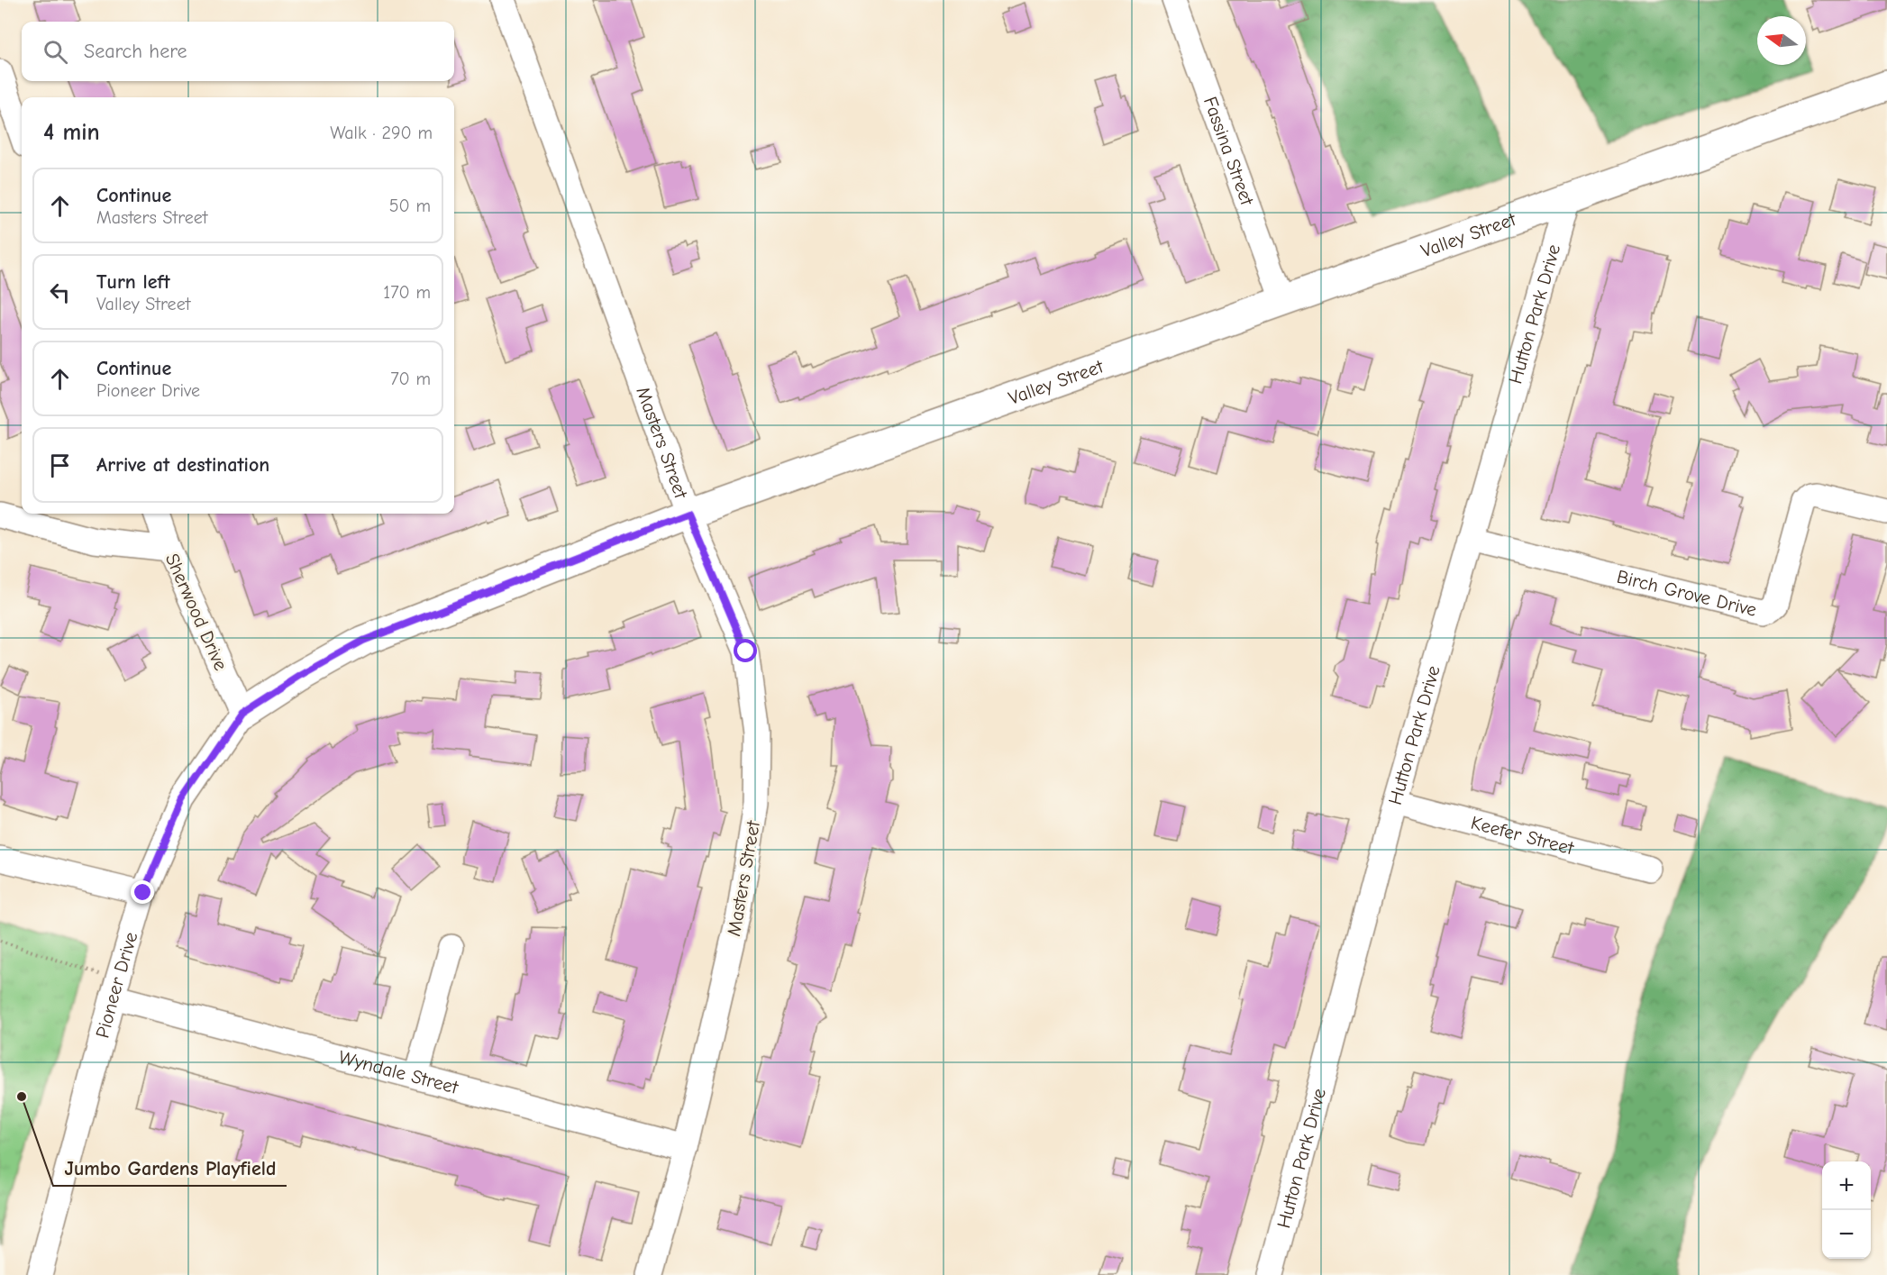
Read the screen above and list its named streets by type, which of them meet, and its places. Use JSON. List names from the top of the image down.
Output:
{
  "streets": {
    "main road": ["Valley Street"],
    "street": [
      "Fassina Street",
      "Hutton Park Drive",
      "Masters Street",
      "Birch Grove Drive",
      "Sherwood Drive",
      "Keefer Street",
      "Pioneer Drive",
      "Wyndale Street"
    ]
  },
  "crossings": [
    ["Fassina Street", "Valley Street"],
    ["Valley Street", "Hutton Park Drive"],
    ["Valley Street", "Masters Street"],
    ["Valley Street", "Sherwood Drive"],
    ["Valley Street", "Pioneer Drive"],
    ["Hutton Park Drive", "Birch Grove Drive"],
    ["Hutton Park Drive", "Keefer Street"],
    ["Masters Street", "Wyndale Street"],
    ["Sherwood Drive", "Pioneer Drive"],
    ["Pioneer Drive", "Wyndale Street"]
  ],
  "places": ["Jumbo Gardens Playfield"],
  "north": "left",
  "page": {
    "search": "Search here",
    "heading": ["4 min", "Walk · 290 m"],
    "list": [
      ["Continue", "Masters Street", "50 m"],
      ["Turn left", "Valley Street", "170 m"],
      ["Continue", "Pioneer Drive", "70 m"],
      "Arrive at destination"
    ],
    "map_buttons": ["+", "−"]
  }
}
